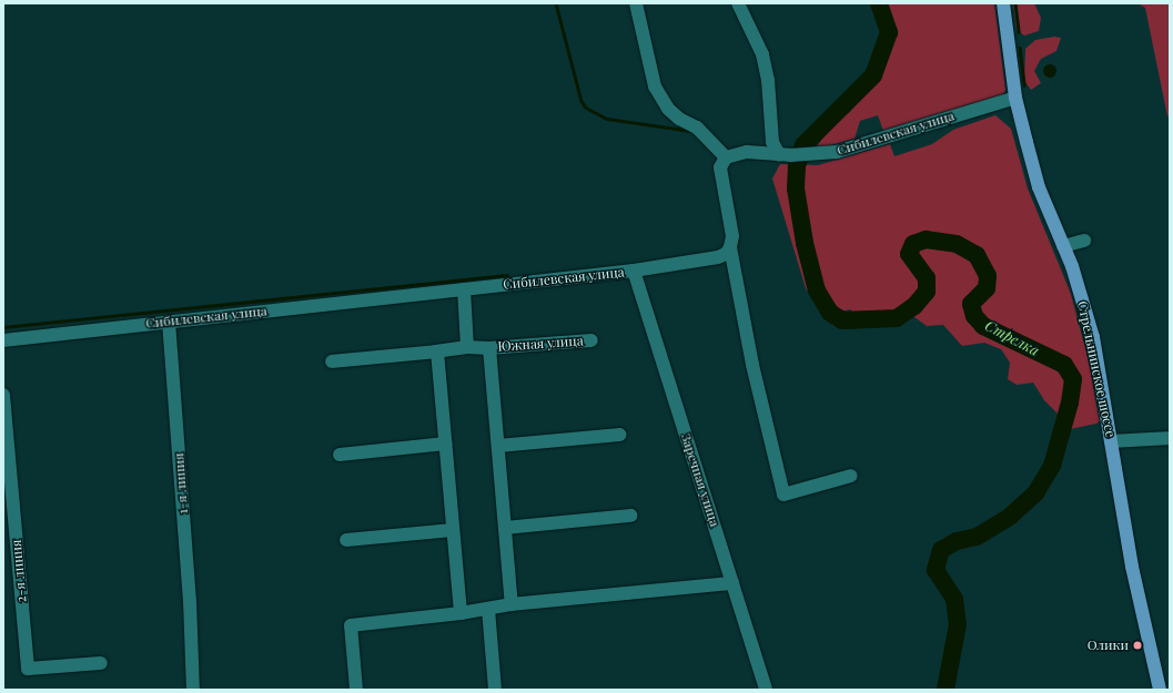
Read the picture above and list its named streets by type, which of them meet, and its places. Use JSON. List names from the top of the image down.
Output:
{
  "streets": {
    "main road": ["Стрельнинское шоссе"],
    "street": [
      "Сибилевская улица",
      "Южная улица",
      "Заречная улица",
      "1-я линия",
      "2-я линия"
    ]
  },
  "crossings": [
    ["Сибилевская улица", "Стрельнинское шоссе"],
    ["Сибилевская улица", "Заречная улица"],
    ["Сибилевская улица", "1-я линия"]
  ],
  "water": ["Стрелка"],
  "places": ["Олики"]
}
